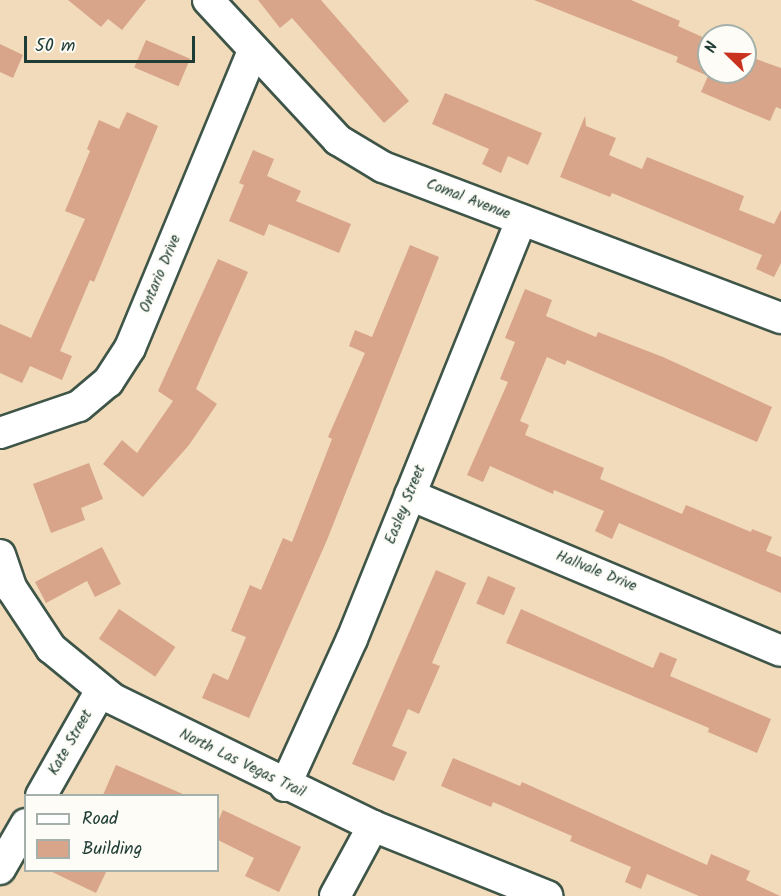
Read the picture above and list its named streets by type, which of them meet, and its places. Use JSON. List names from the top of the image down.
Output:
{
  "streets": {
    "street": [
      "Comal Avenue",
      "Ontario Drive",
      "Easley Street",
      "Hallvale Drive",
      "Kate Street",
      "North Las Vegas Trail"
    ]
  },
  "crossings": [
    ["Comal Avenue", "Ontario Drive"],
    ["Comal Avenue", "Easley Street"],
    ["Easley Street", "Hallvale Drive"],
    ["Easley Street", "North Las Vegas Trail"],
    ["Kate Street", "North Las Vegas Trail"]
  ],
  "legend": ["Road", "Building"],
  "scale_bar": "50 m",
  "north": "top left"
}
